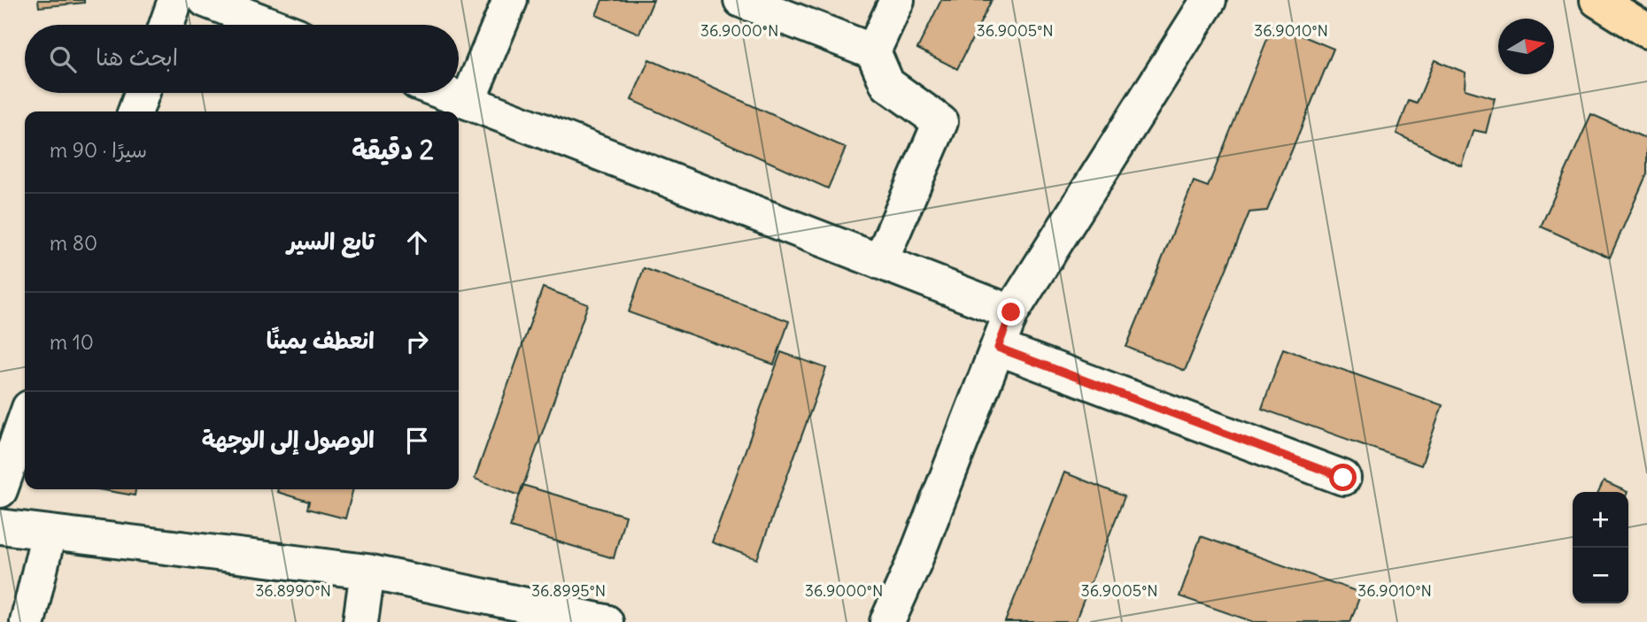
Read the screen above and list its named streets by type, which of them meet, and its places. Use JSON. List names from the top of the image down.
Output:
{
  "north": "right",
  "page": {
    "search": "ابحث هنا",
    "heading": ["2 دقيقة", "سيرًا · 90 m"],
    "list": [
      ["تابع السير", "80 m"],
      ["انعطف يمينًا", "10 m"],
      "الوصول إلى الوجهة"
    ],
    "map_buttons": ["+", "−"]
  },
  "coordinates": [
    "36.9000°N",
    "36.9005°N",
    "36.9010°N",
    "36.8990°N",
    "36.8995°N"
  ]
}
